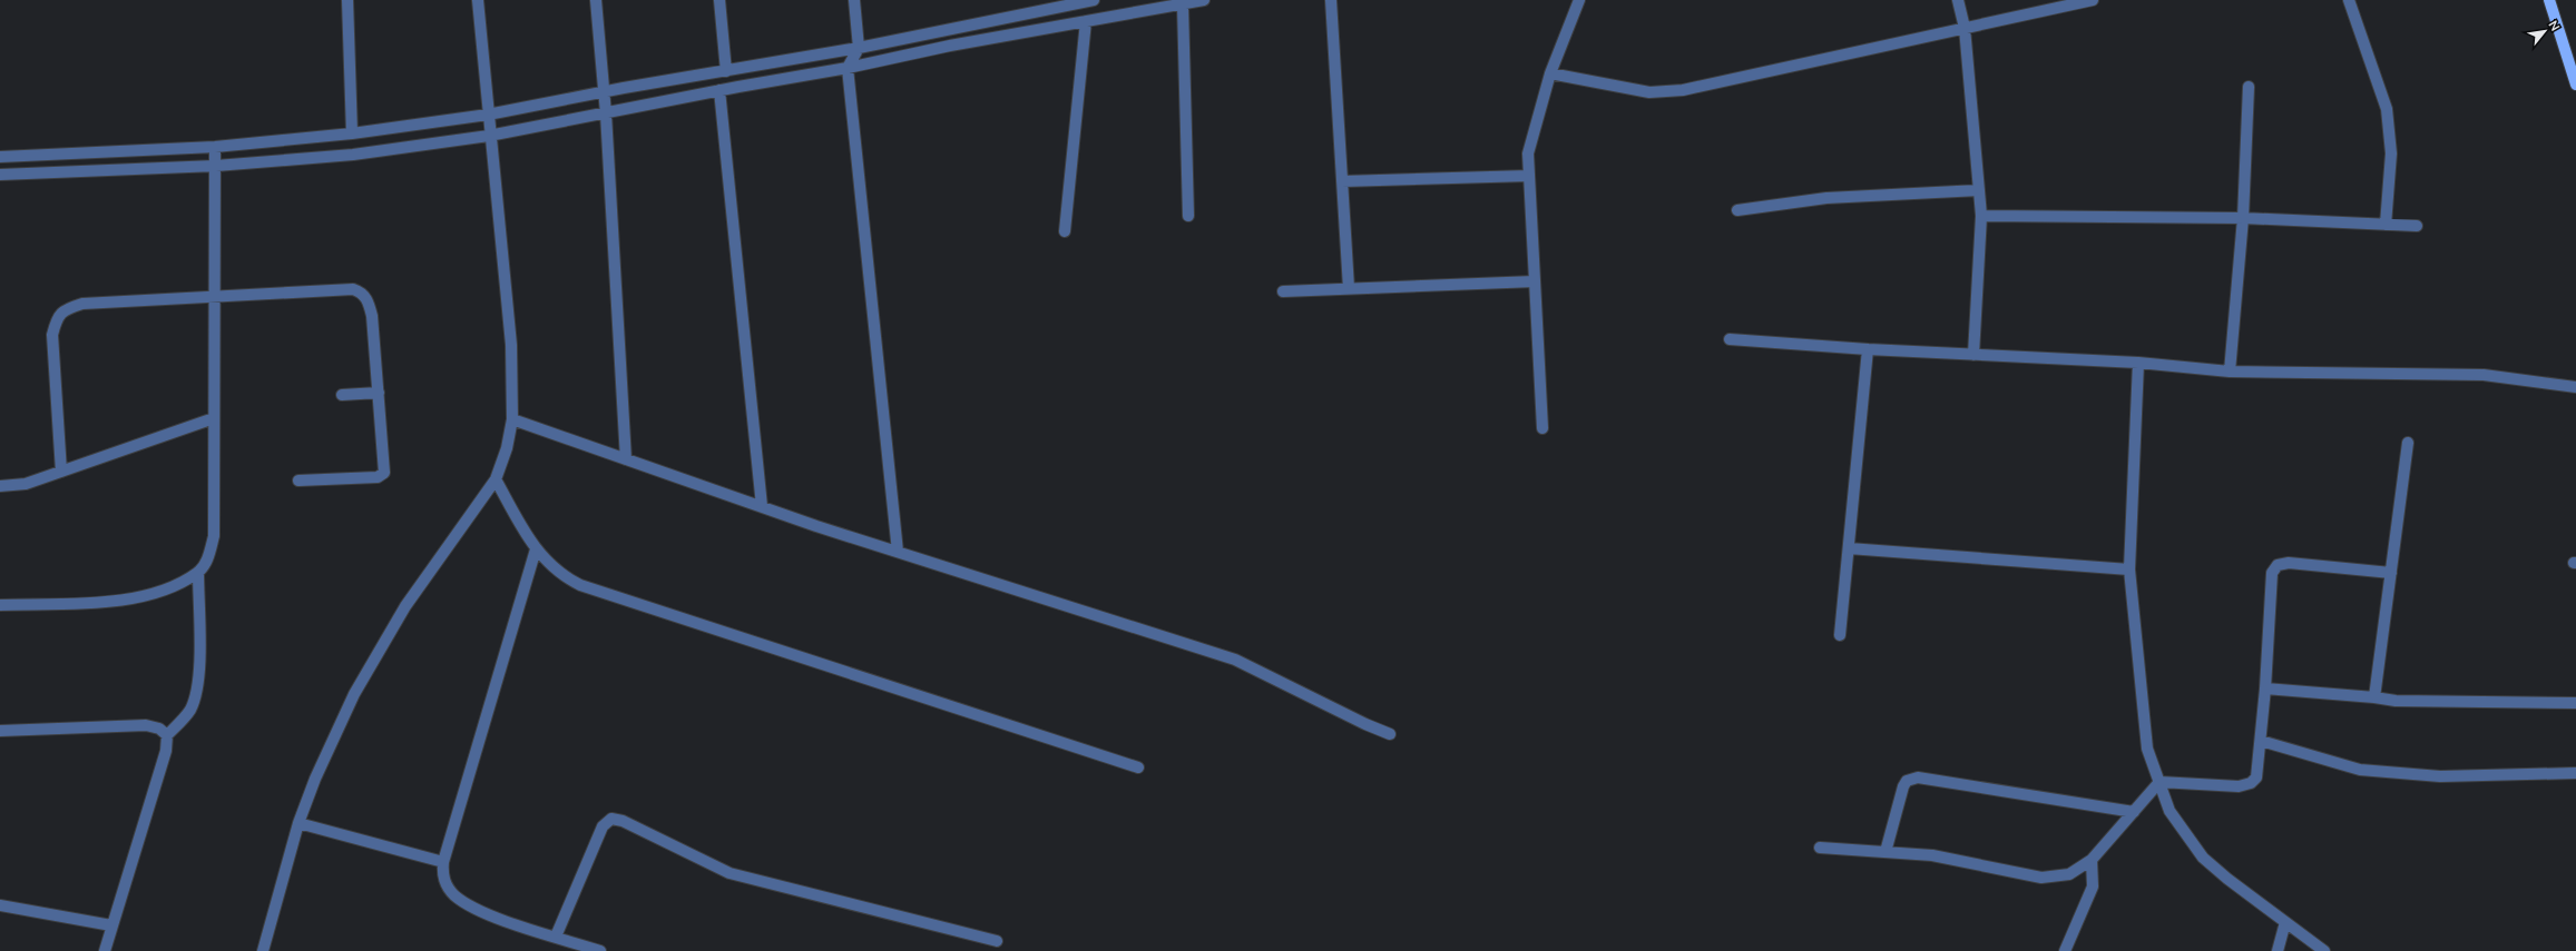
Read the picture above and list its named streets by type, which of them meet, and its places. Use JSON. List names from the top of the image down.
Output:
{
  "north": "top right"
}
